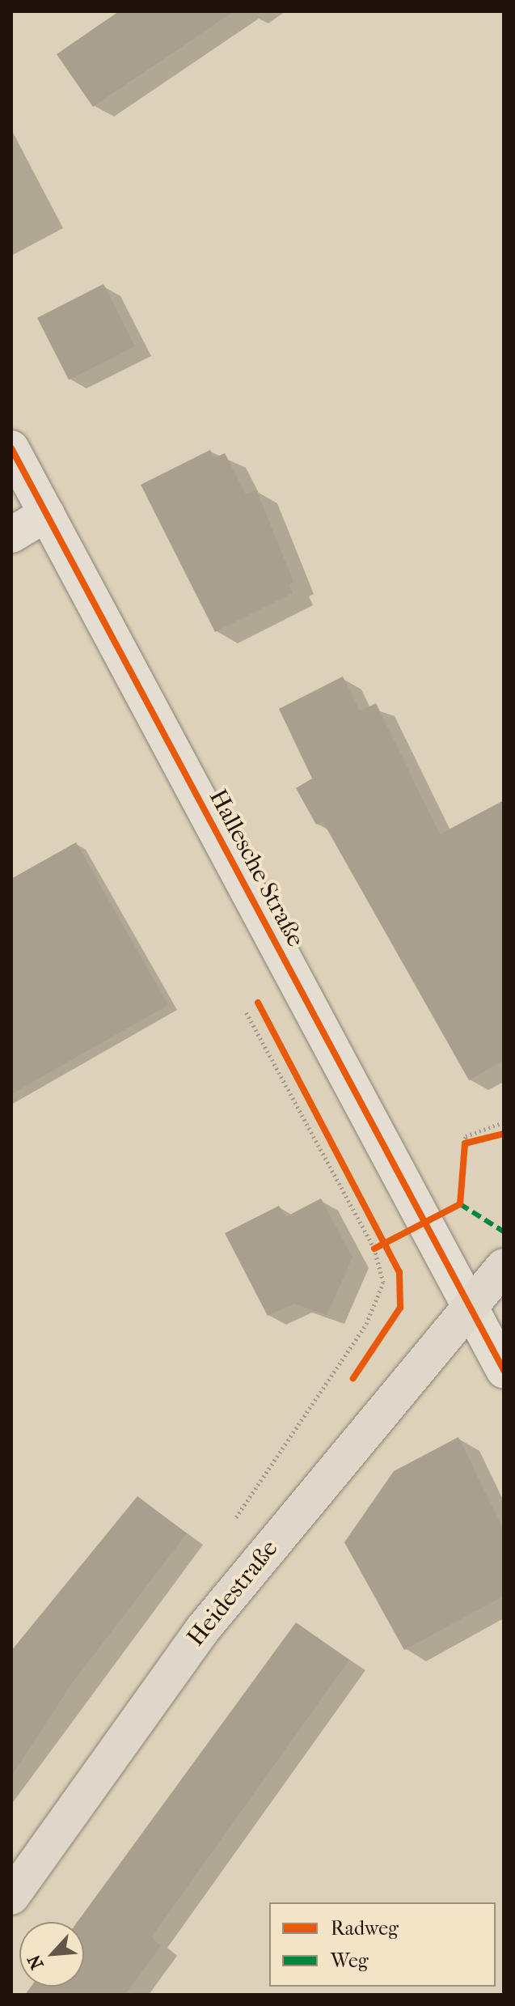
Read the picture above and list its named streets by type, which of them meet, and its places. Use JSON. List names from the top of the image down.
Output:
{
  "streets": {
    "main road": ["Heidestraße"],
    "street": ["Hallesche Straße"]
  },
  "crossings": [
    ["Hallesche Straße", "Heidestraße"]
  ],
  "legend": ["Radweg", "Weg"],
  "north": "bottom left"
}
